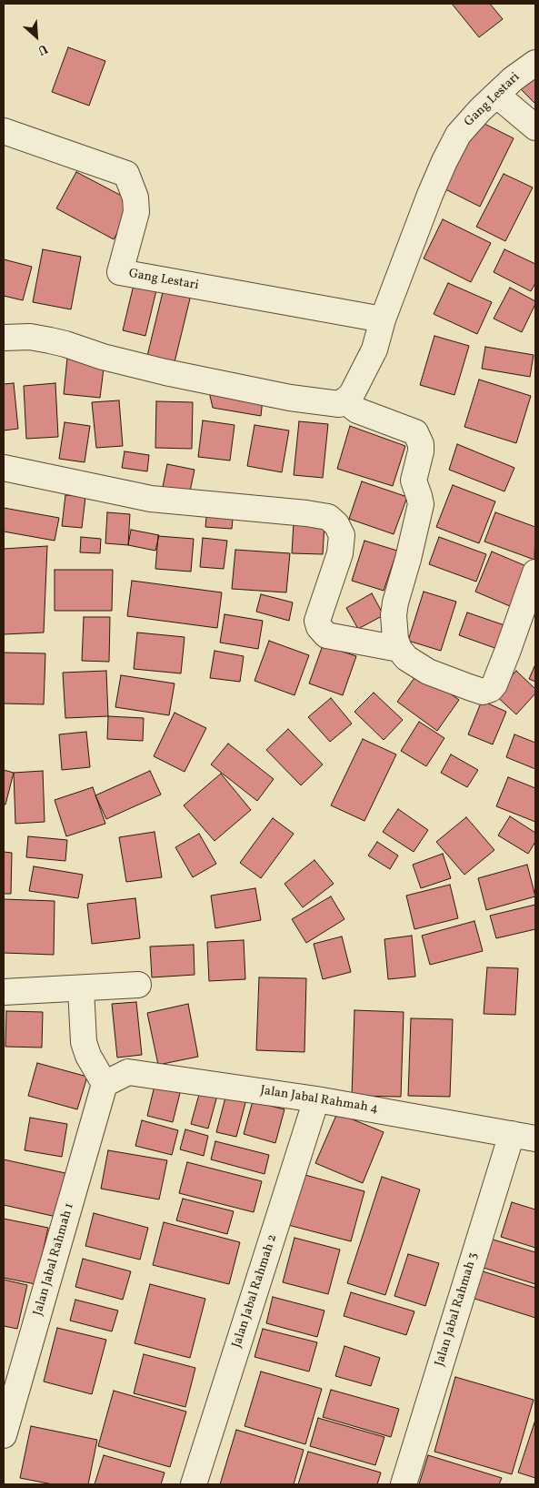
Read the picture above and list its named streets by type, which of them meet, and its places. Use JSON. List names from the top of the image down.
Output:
{
  "streets": {
    "street": [
      "Gang Lestari",
      "Jalan Jabal Rahmah 4",
      "Jalan Jabal Rahmah 1",
      "Jalan Jabal Rahmah 2",
      "Jalan Jabal Rahmah 3"
    ]
  },
  "crossings": [
    ["Jalan Jabal Rahmah 4", "Jalan Jabal Rahmah 1"],
    ["Jalan Jabal Rahmah 4", "Jalan Jabal Rahmah 2"],
    ["Jalan Jabal Rahmah 4", "Jalan Jabal Rahmah 3"]
  ],
  "north": "bottom right"
}
